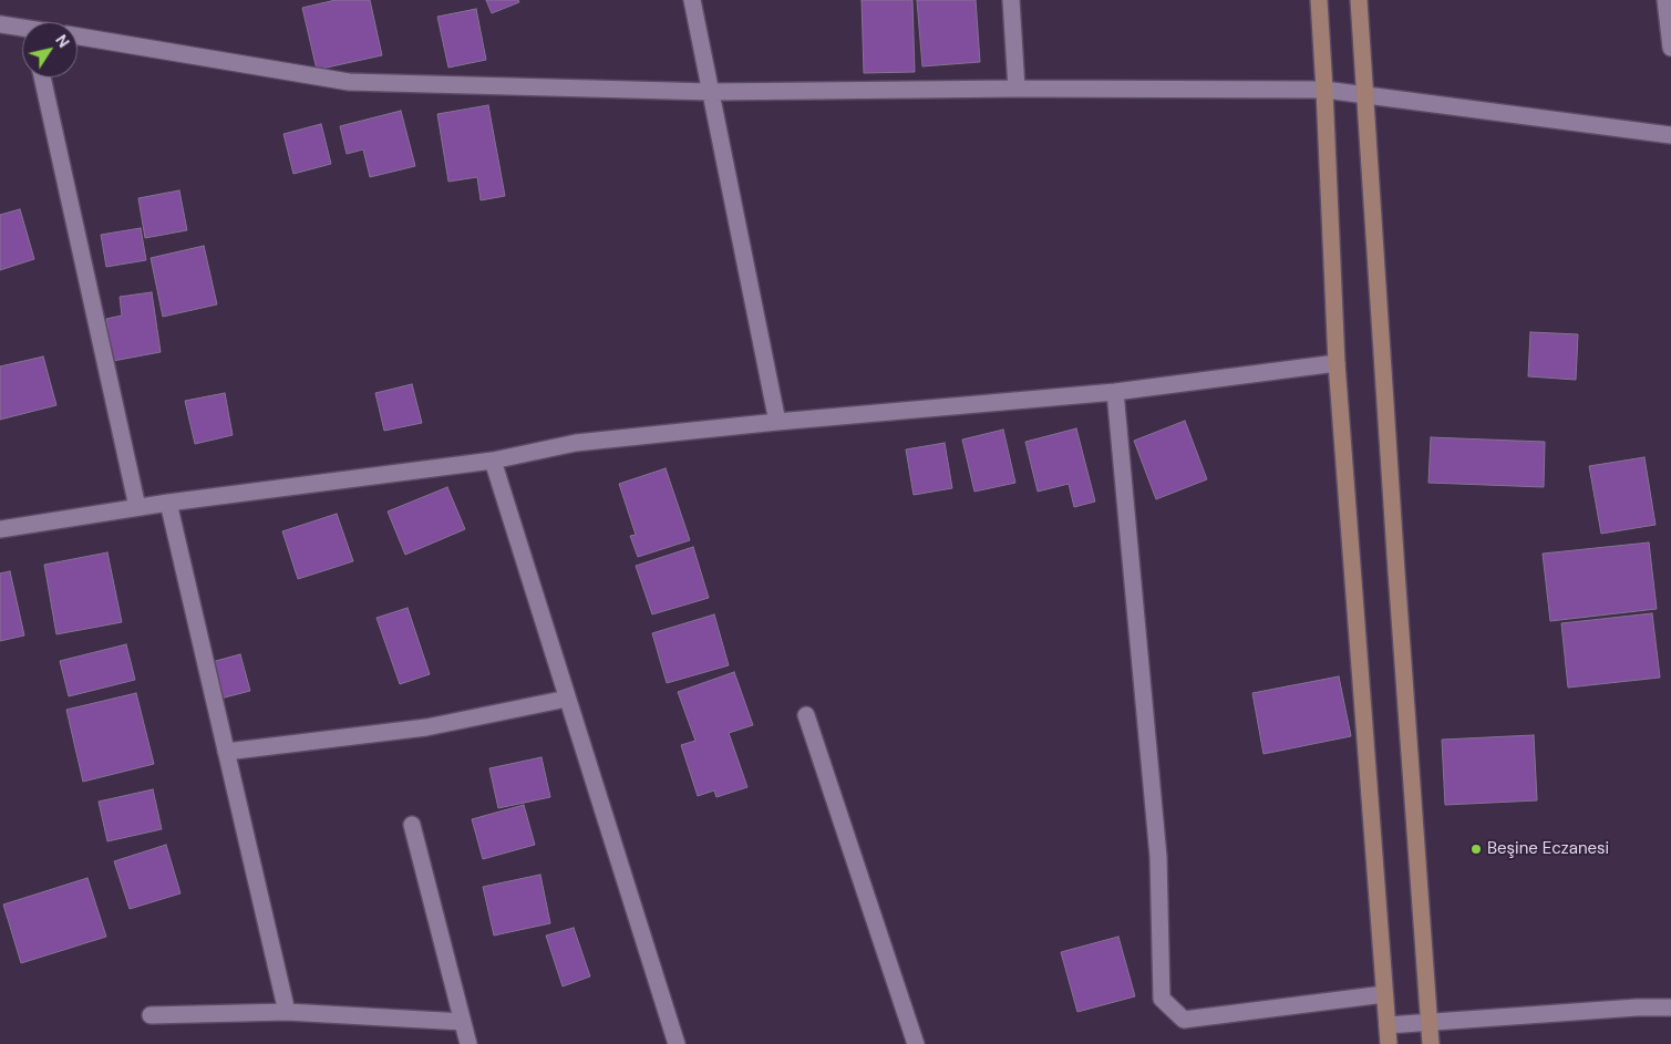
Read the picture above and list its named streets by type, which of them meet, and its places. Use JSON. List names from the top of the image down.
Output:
{
  "places": ["Beşine Eczanesi"],
  "north": "top right"
}
